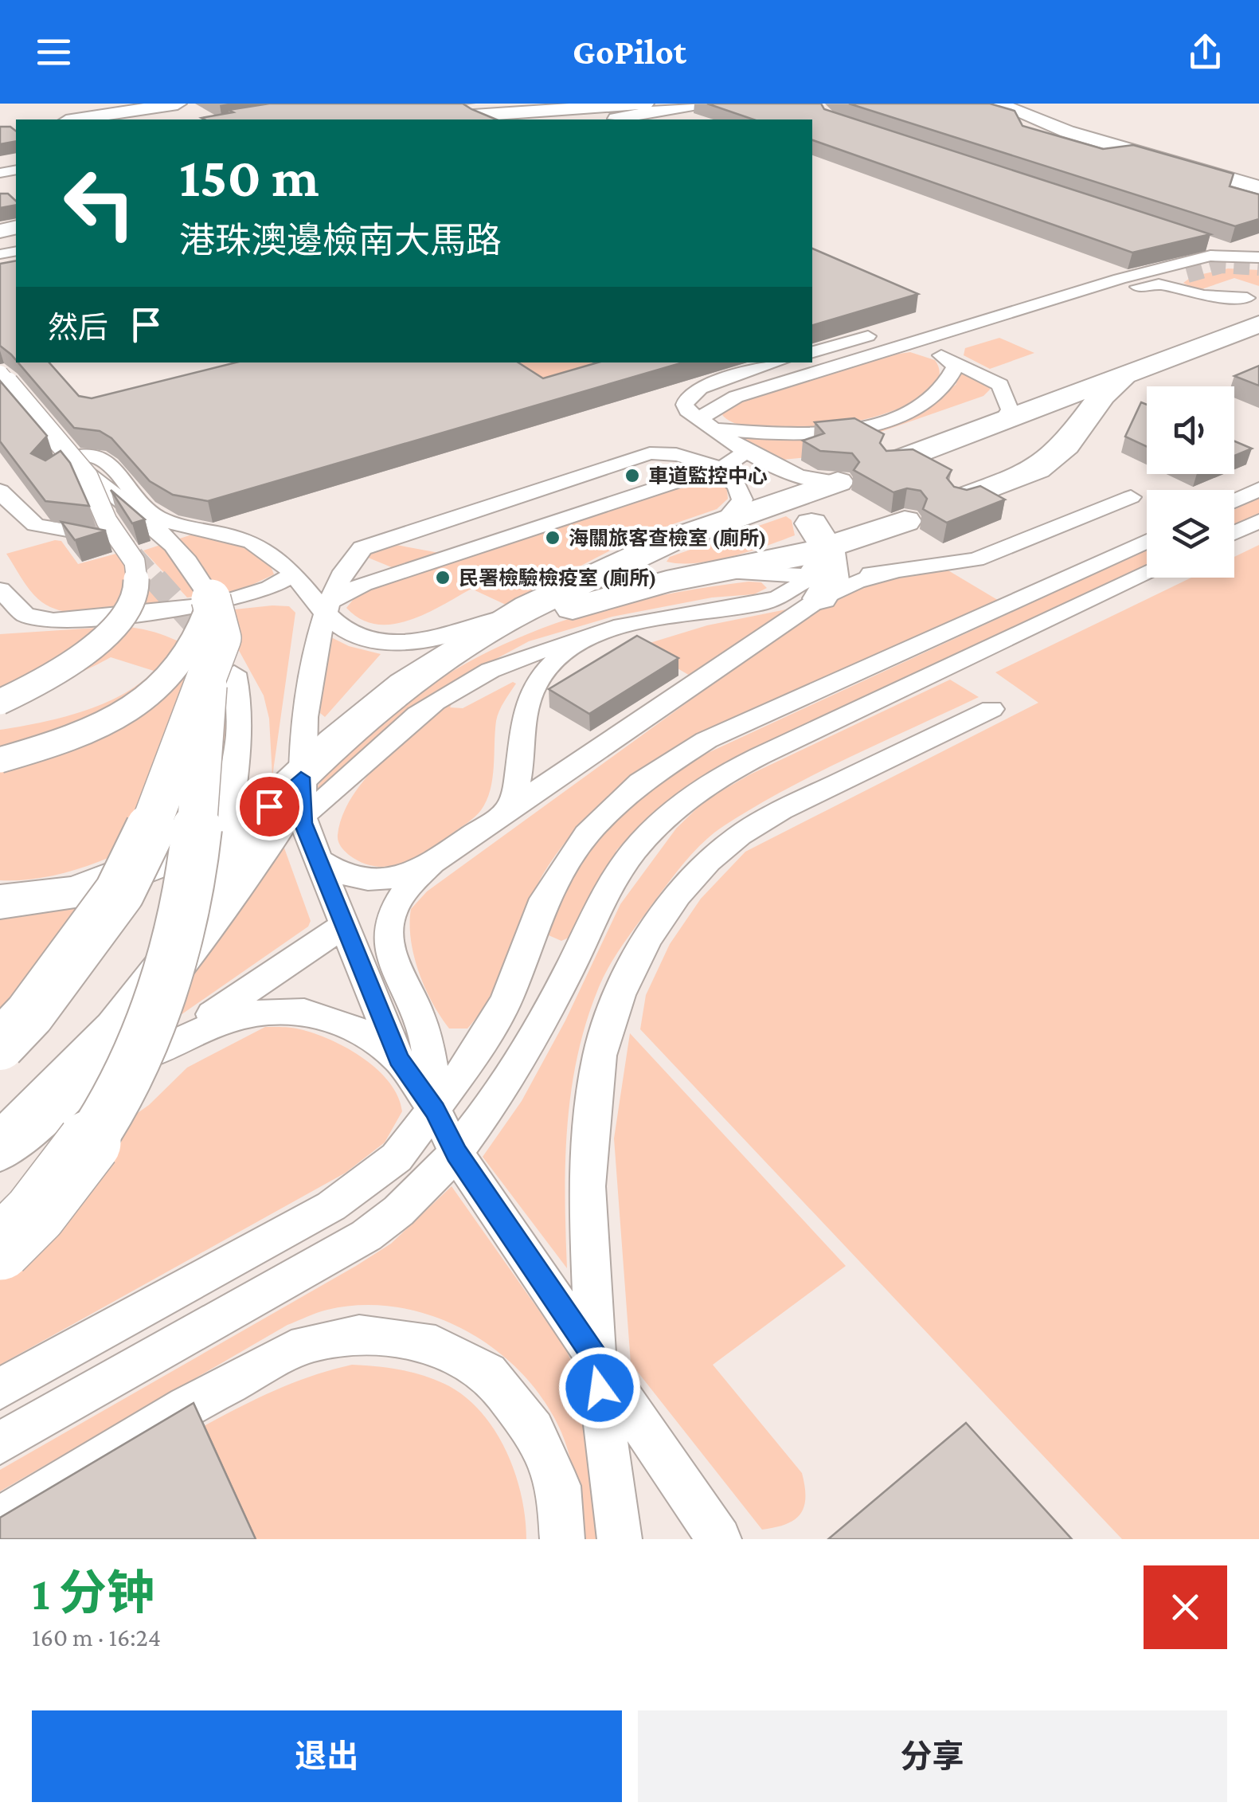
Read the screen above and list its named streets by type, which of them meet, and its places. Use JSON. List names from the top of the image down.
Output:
{
  "places": ["車道監控中心", "海關旅客查檢室 (廁所)", "民署檢驗檢疫室 (廁所)"],
  "page": {
    "header": "GoPilot",
    "turn": ["150 m", "港珠澳邊檢南大馬路"],
    "then": "然后",
    "heading": ["1 分钟", "160 m · 16:24"],
    "buttons": ["退出", "分享"]
  }
}
